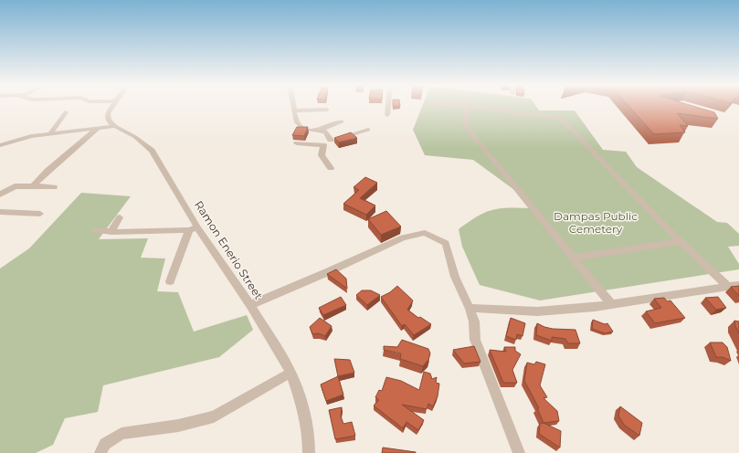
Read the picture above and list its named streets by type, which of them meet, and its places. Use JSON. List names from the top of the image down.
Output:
{
  "streets": {
    "street": ["Ramon Enerio Street"]
  },
  "parks": ["Dampas Public Cemetery"]
}
